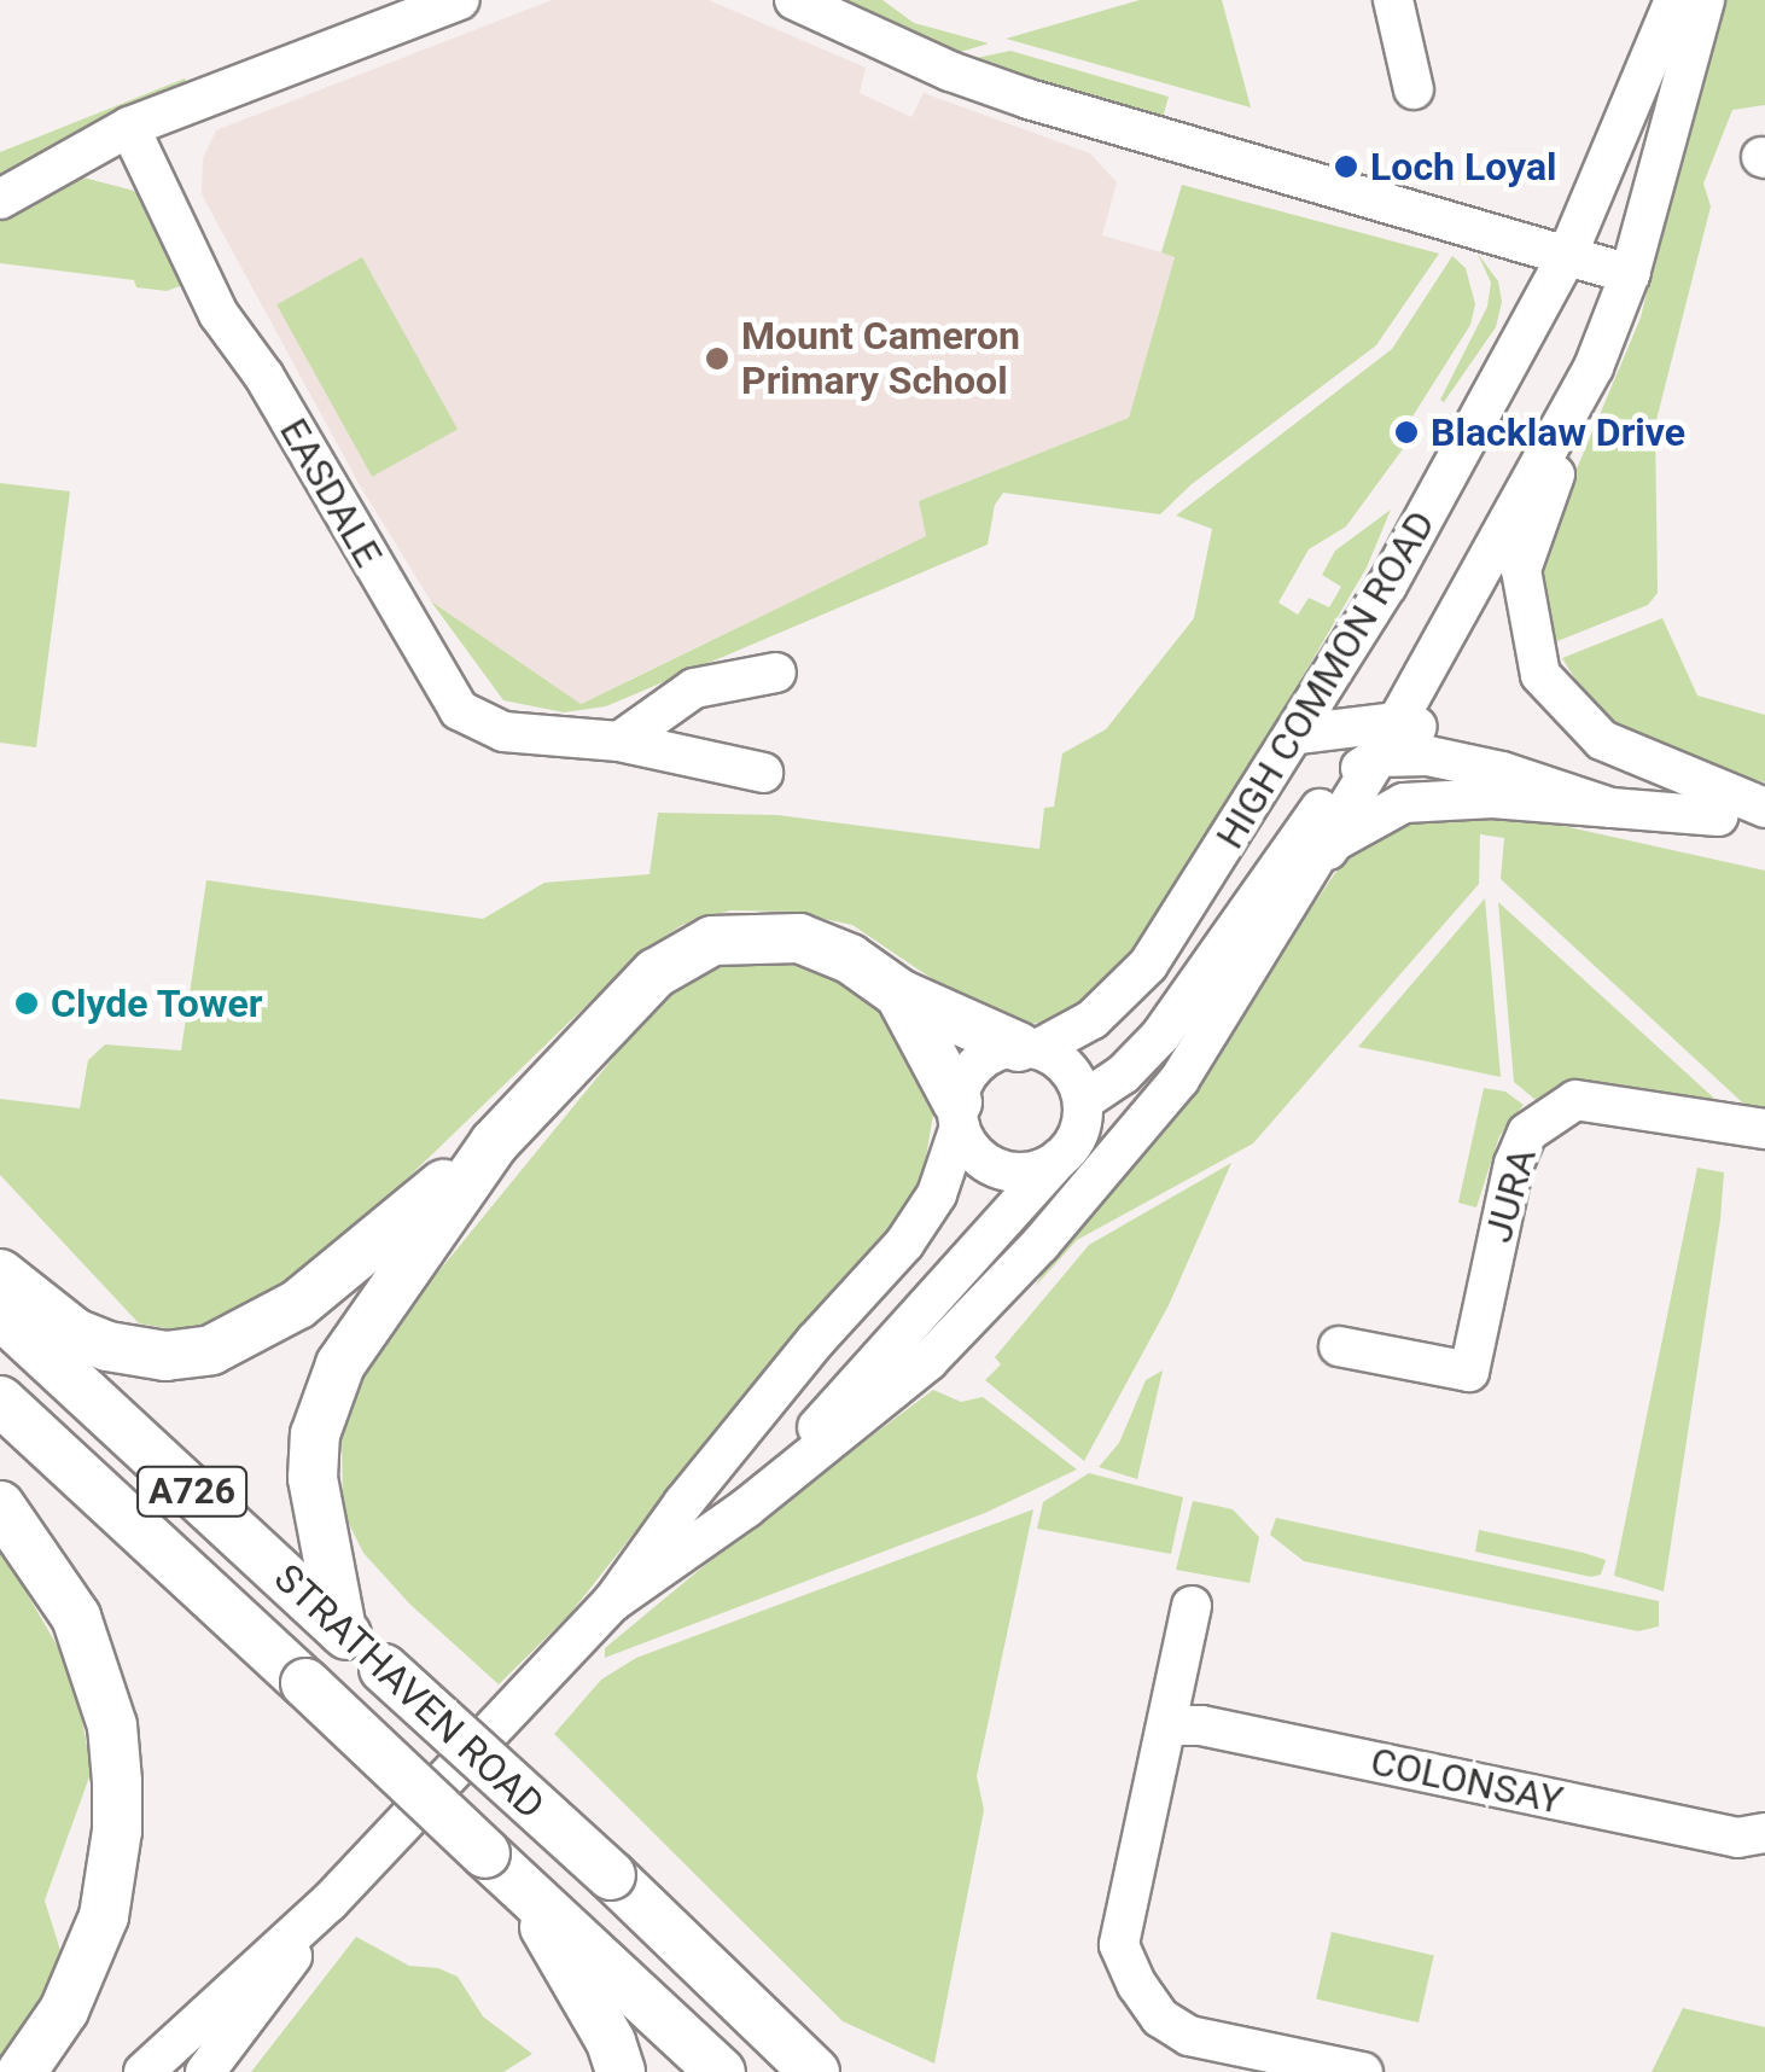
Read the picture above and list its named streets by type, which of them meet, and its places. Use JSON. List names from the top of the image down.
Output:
{
  "streets": {
    "main road": ["A726", "STRATHAVEN ROAD"],
    "street": [
      "EASDALE",
      "HIGH COMMON ROAD",
      "JURA",
      "COLONSAY"
    ]
  },
  "crossings": [
    ["A726", "STRATHAVEN ROAD"]
  ],
  "places": [
    "Loch Loyal",
    "Mount Cameron Primary School",
    "Blacklaw Drive",
    "Clyde Tower"
  ]
}
